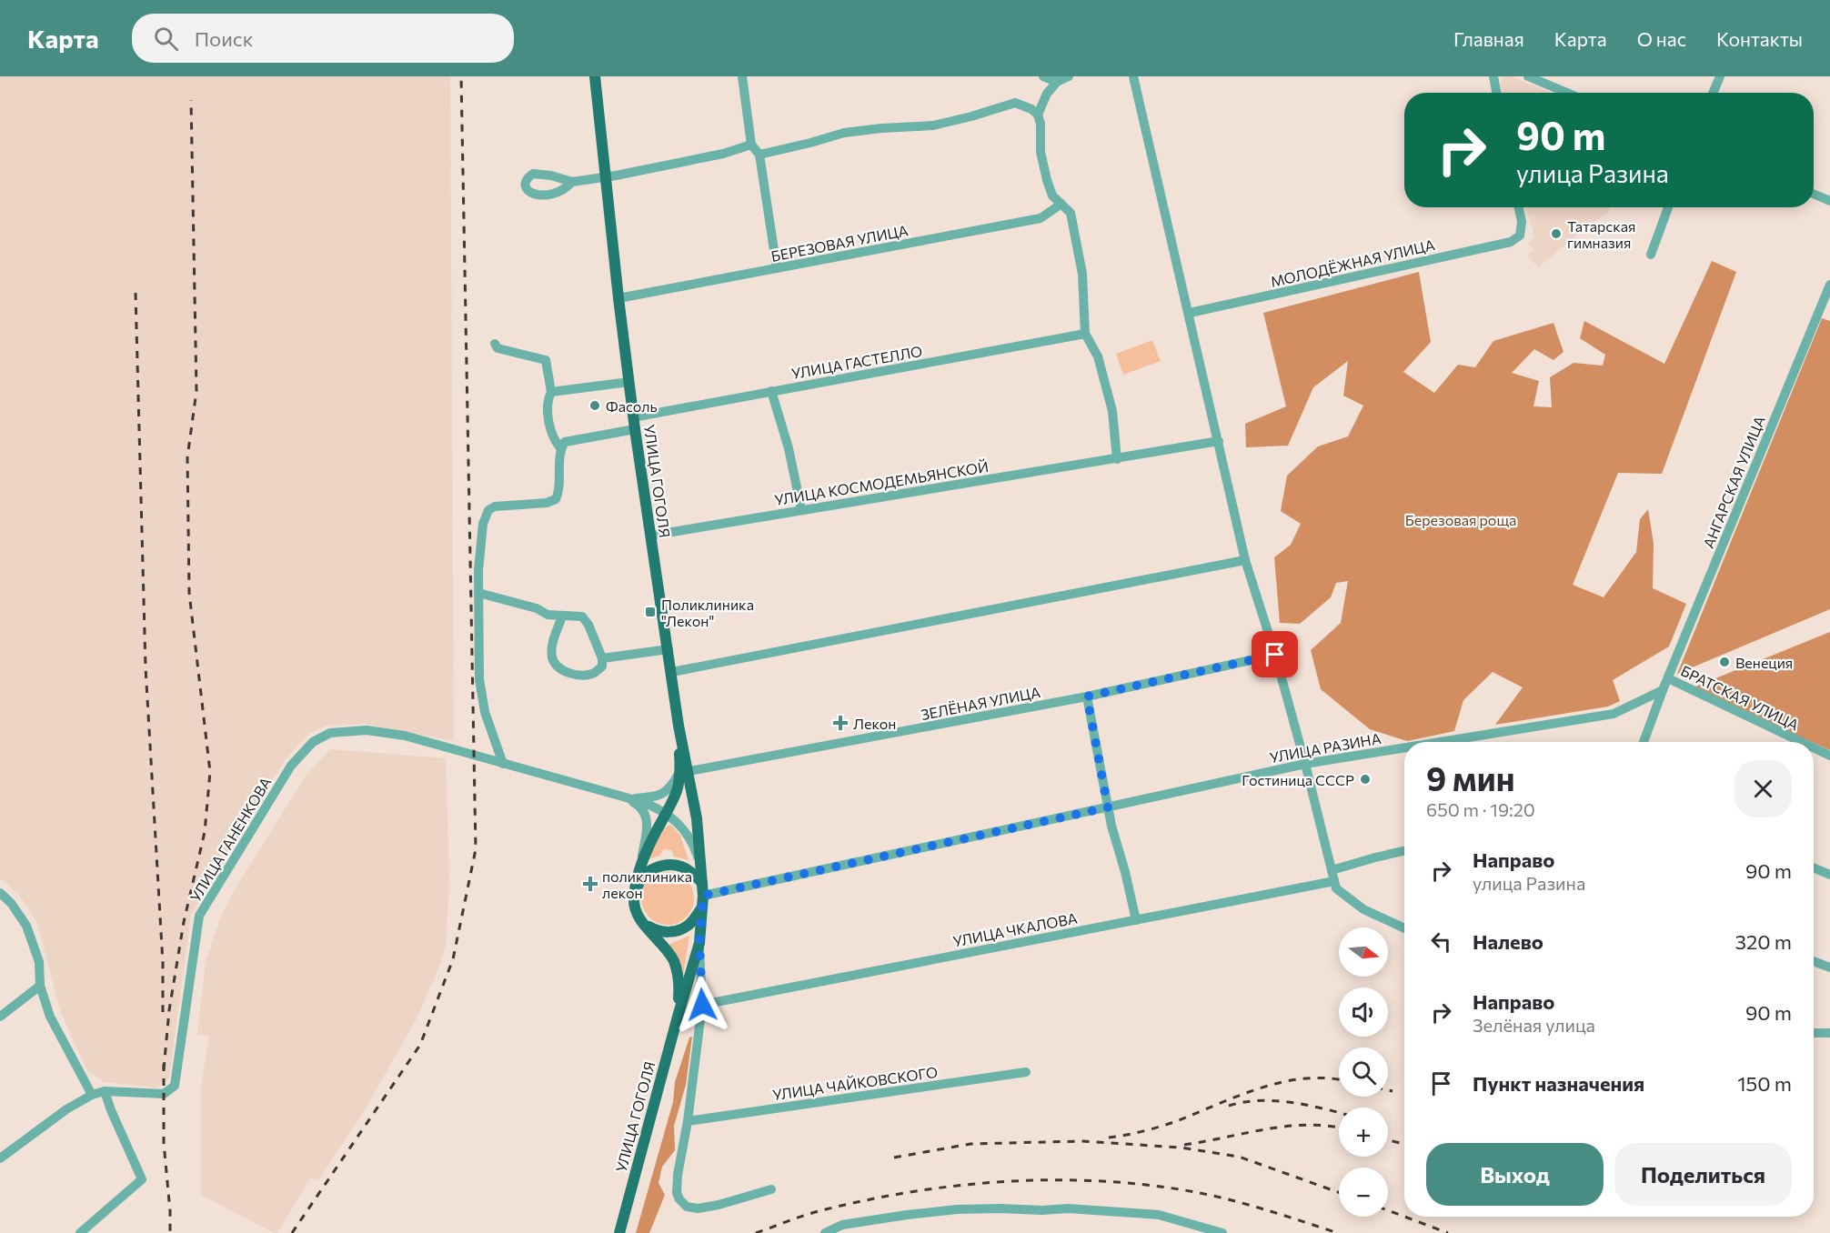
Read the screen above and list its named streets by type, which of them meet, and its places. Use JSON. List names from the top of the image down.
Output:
{
  "streets": {
    "main road": ["УЛИЦА ГОГОЛЯ"],
    "street": [
      "БЕРЕЗОВАЯ УЛИЦА",
      "МОЛОДЁЖНАЯ УЛИЦА",
      "УЛИЦА ГАСТЕЛЛО",
      "АНГАРСКАЯ УЛИЦА",
      "УЛИЦА КОСМОДЕМЬЯНСКОЙ",
      "БРАТСКАЯ УЛИЦА",
      "ЗЕЛЁНАЯ УЛИЦА",
      "УЛИЦА РАЗИНА",
      "УЛИЦА ГАНЕНКОВА",
      "УЛИЦА ЧКАЛОВА",
      "УЛИЦА ЧАЙКОВСКОГО"
    ]
  },
  "crossings": [
    ["БЕРЕЗОВАЯ УЛИЦА", "УЛИЦА ГОГОЛЯ"],
    ["УЛИЦА ГАСТЕЛЛО", "УЛИЦА ГОГОЛЯ"],
    ["УЛИЦА ГОГОЛЯ", "УЛИЦА КОСМОДЕМЬЯНСКОЙ"],
    ["УЛИЦА ГОГОЛЯ", "ЗЕЛЁНАЯ УЛИЦА"],
    ["АНГАРСКАЯ УЛИЦА", "БРАТСКАЯ УЛИЦА"],
    ["АНГАРСКАЯ УЛИЦА", "УЛИЦА РАЗИНА"]
  ],
  "parks": ["Березовая роща"],
  "places": {
    "other": [
      "Татарская гимназия",
      "Фасоль",
      "Венеция",
      "Гостиница СССР"
    ],
    "transit": ["Поликлиника \"Лекон\""],
    "health": ["Лекон", "поликлиника лекон"]
  },
  "north": "right",
  "page": {
    "header": "Карта",
    "search": "Поиск",
    "nav": [
      "Главная",
      "Карта",
      "О нас",
      "Контакты"
    ],
    "turn": ["90 m", "улица Разина"],
    "heading": ["9 мин", "650 m · 19:20"],
    "list": [
      {
        "name": "Направо",
        "note": "улица Разина",
        "value": "90 m"
      },
      {
        "name": "Налево",
        "value": "320 m"
      },
      {
        "name": "Направо",
        "note": "Зелёная улица",
        "value": "90 m"
      },
      {
        "name": "Пункт назначения",
        "value": "150 m"
      }
    ],
    "map_buttons": ["+", "−"],
    "buttons": ["Выход", "Поделиться"]
  }
}
